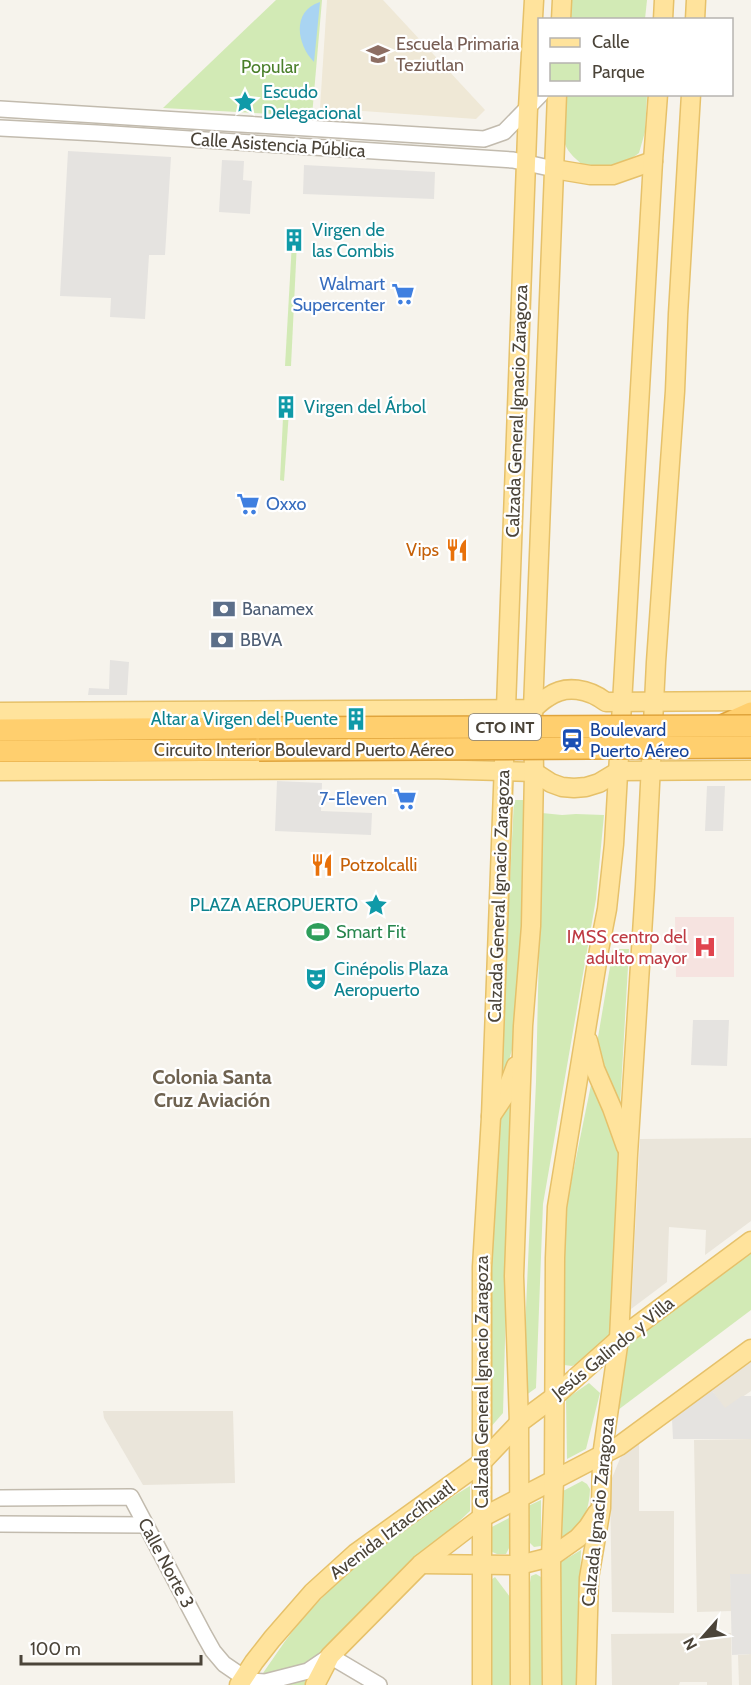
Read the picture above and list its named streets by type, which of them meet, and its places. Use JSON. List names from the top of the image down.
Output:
{
  "streets": {
    "highway": ["CTO INT", "Circuito Interior Boulevard Puerto Aéreo"],
    "main road": [
      "Calzada General Ignacio Zaragoza",
      "Jesús Galindo y Villa",
      "Calzada Ignacio Zaragoza",
      "Avenida Iztaccíhuatl"
    ],
    "street": ["Calle Asistencia Pública", "Calle Norte 3"]
  },
  "crossings": [
    ["Calle Asistencia Pública", "Calzada General Ignacio Zaragoza"],
    ["Calzada General Ignacio Zaragoza", "CTO INT"],
    ["Calzada General Ignacio Zaragoza", "Jesús Galindo y Villa"],
    ["Calzada General Ignacio Zaragoza", "Avenida Iztaccíhuatl"],
    ["Jesús Galindo y Villa", "Calzada Ignacio Zaragoza"],
    ["Jesús Galindo y Villa", "Avenida Iztaccíhuatl"],
    ["Avenida Iztaccíhuatl", "Calle Norte 3"]
  ],
  "districts": ["Colonia Santa Cruz Aviación"],
  "parks": ["Popular"],
  "places": {
    "school or university": ["Escuela Primaria Teziutlan"],
    "place": ["Escudo Delegacional", "PLAZA AEROPUERTO"],
    "building": ["Virgen de las Combis", "Virgen del Árbol", "Altar a Virgen del Puente"],
    "supermarket": ["Walmart Supercenter", "Oxxo", "7-Eleven"],
    "restaurant": ["Vips", "Potzolcalli"],
    "bank": ["Banamex", "BBVA"],
    "station": ["Boulevard Puerto Aéreo"],
    "sports": ["Smart Fit"],
    "hospital": ["IMSS centro del adulto mayor"],
    "theatre": ["Cinépolis Plaza Aeropuerto"]
  },
  "legend": ["Calle", "Parque"],
  "scale_bar": "100 m",
  "north": "bottom left"
}
